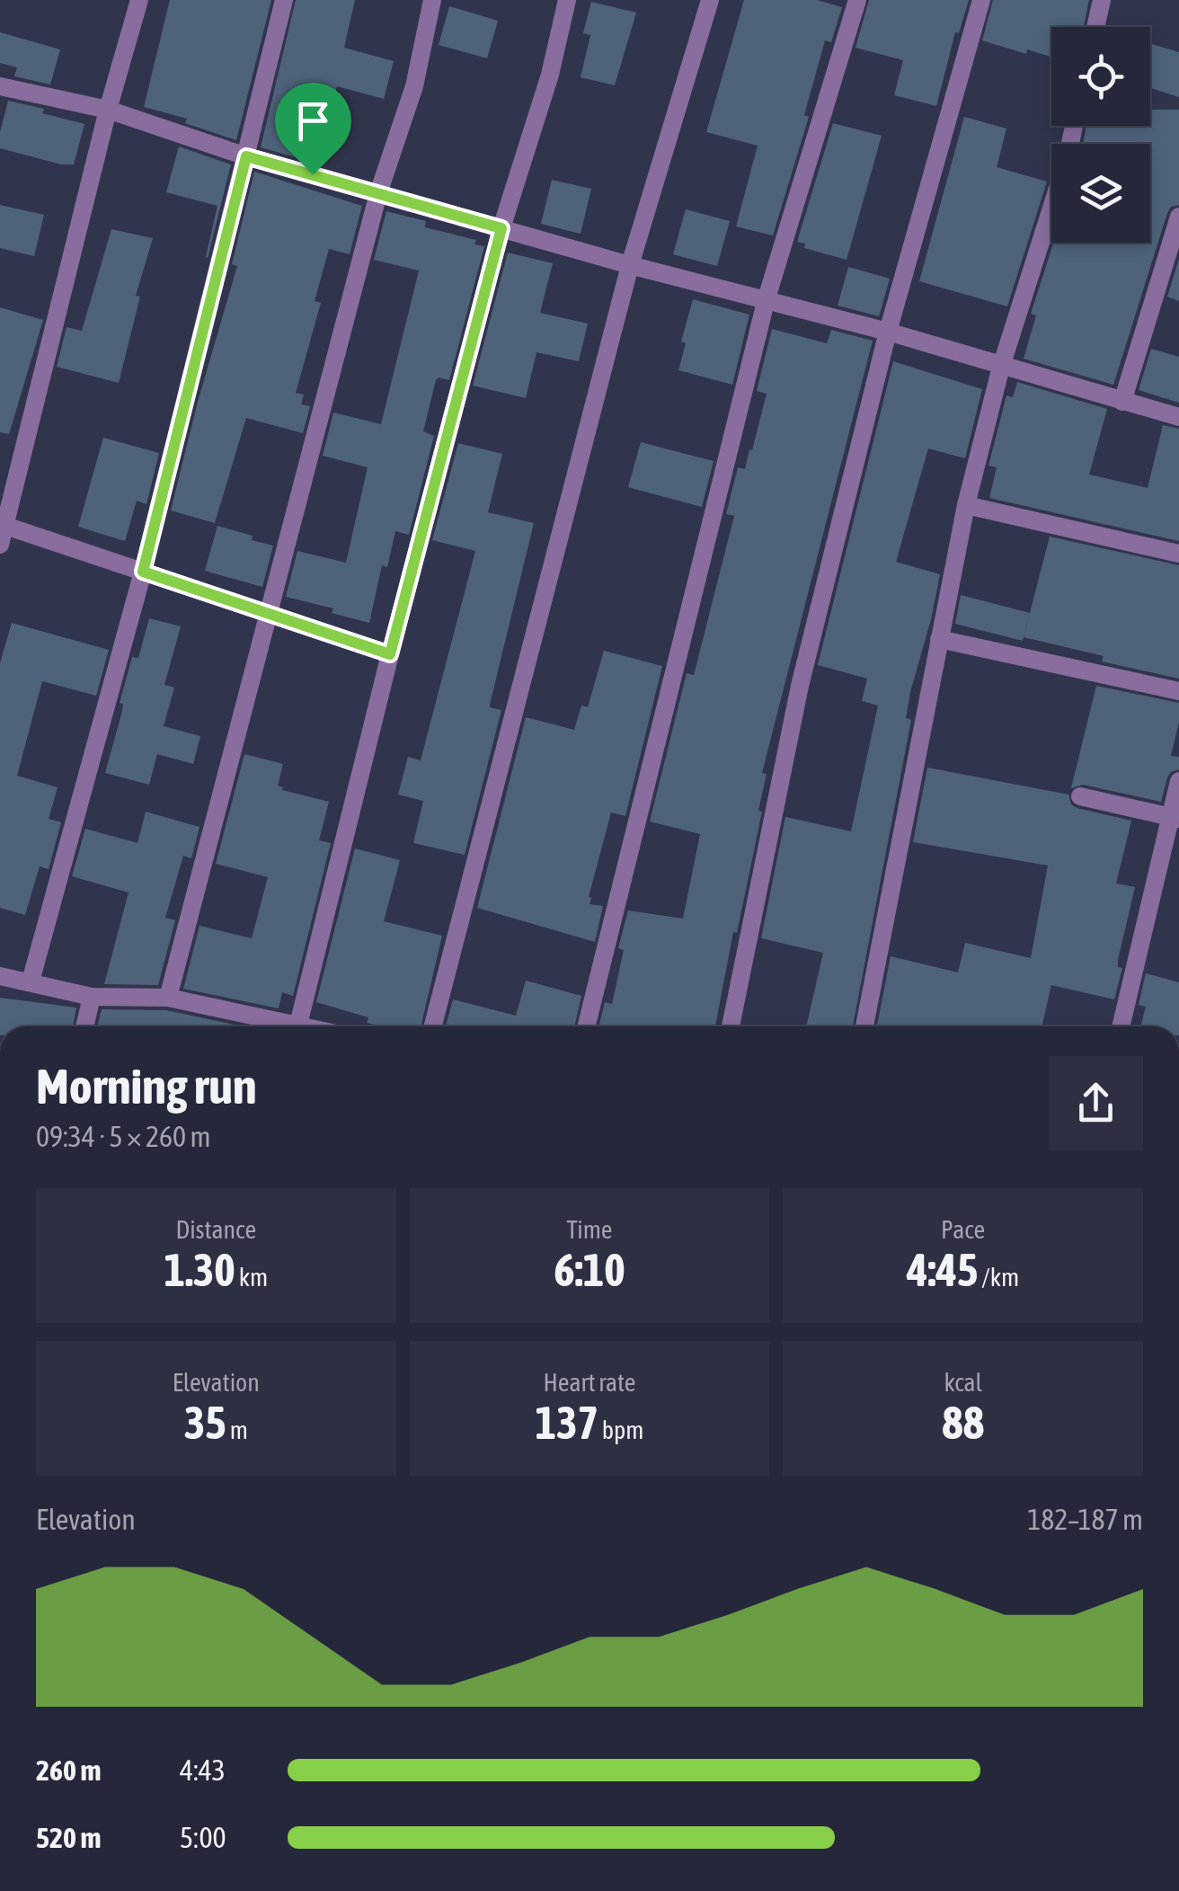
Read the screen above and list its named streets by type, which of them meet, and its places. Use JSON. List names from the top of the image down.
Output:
{
  "page": {
    "heading": ["Morning run", "09:34 · 5 × 260 m"],
    "stats": [
      ["Distance", "1.30 km"],
      ["Time", "6:10"],
      ["Pace", "4:45 /km"],
      ["Elevation", "35 m"],
      ["Heart rate", "137 bpm"],
      ["kcal", "88"]
    ],
    "chart": ["Elevation", "182–187 m"],
    "list": [
      {
        "name": "260 m",
        "note": "4:43"
      },
      {
        "name": "520 m",
        "note": "5:00"
      }
    ]
  }
}
